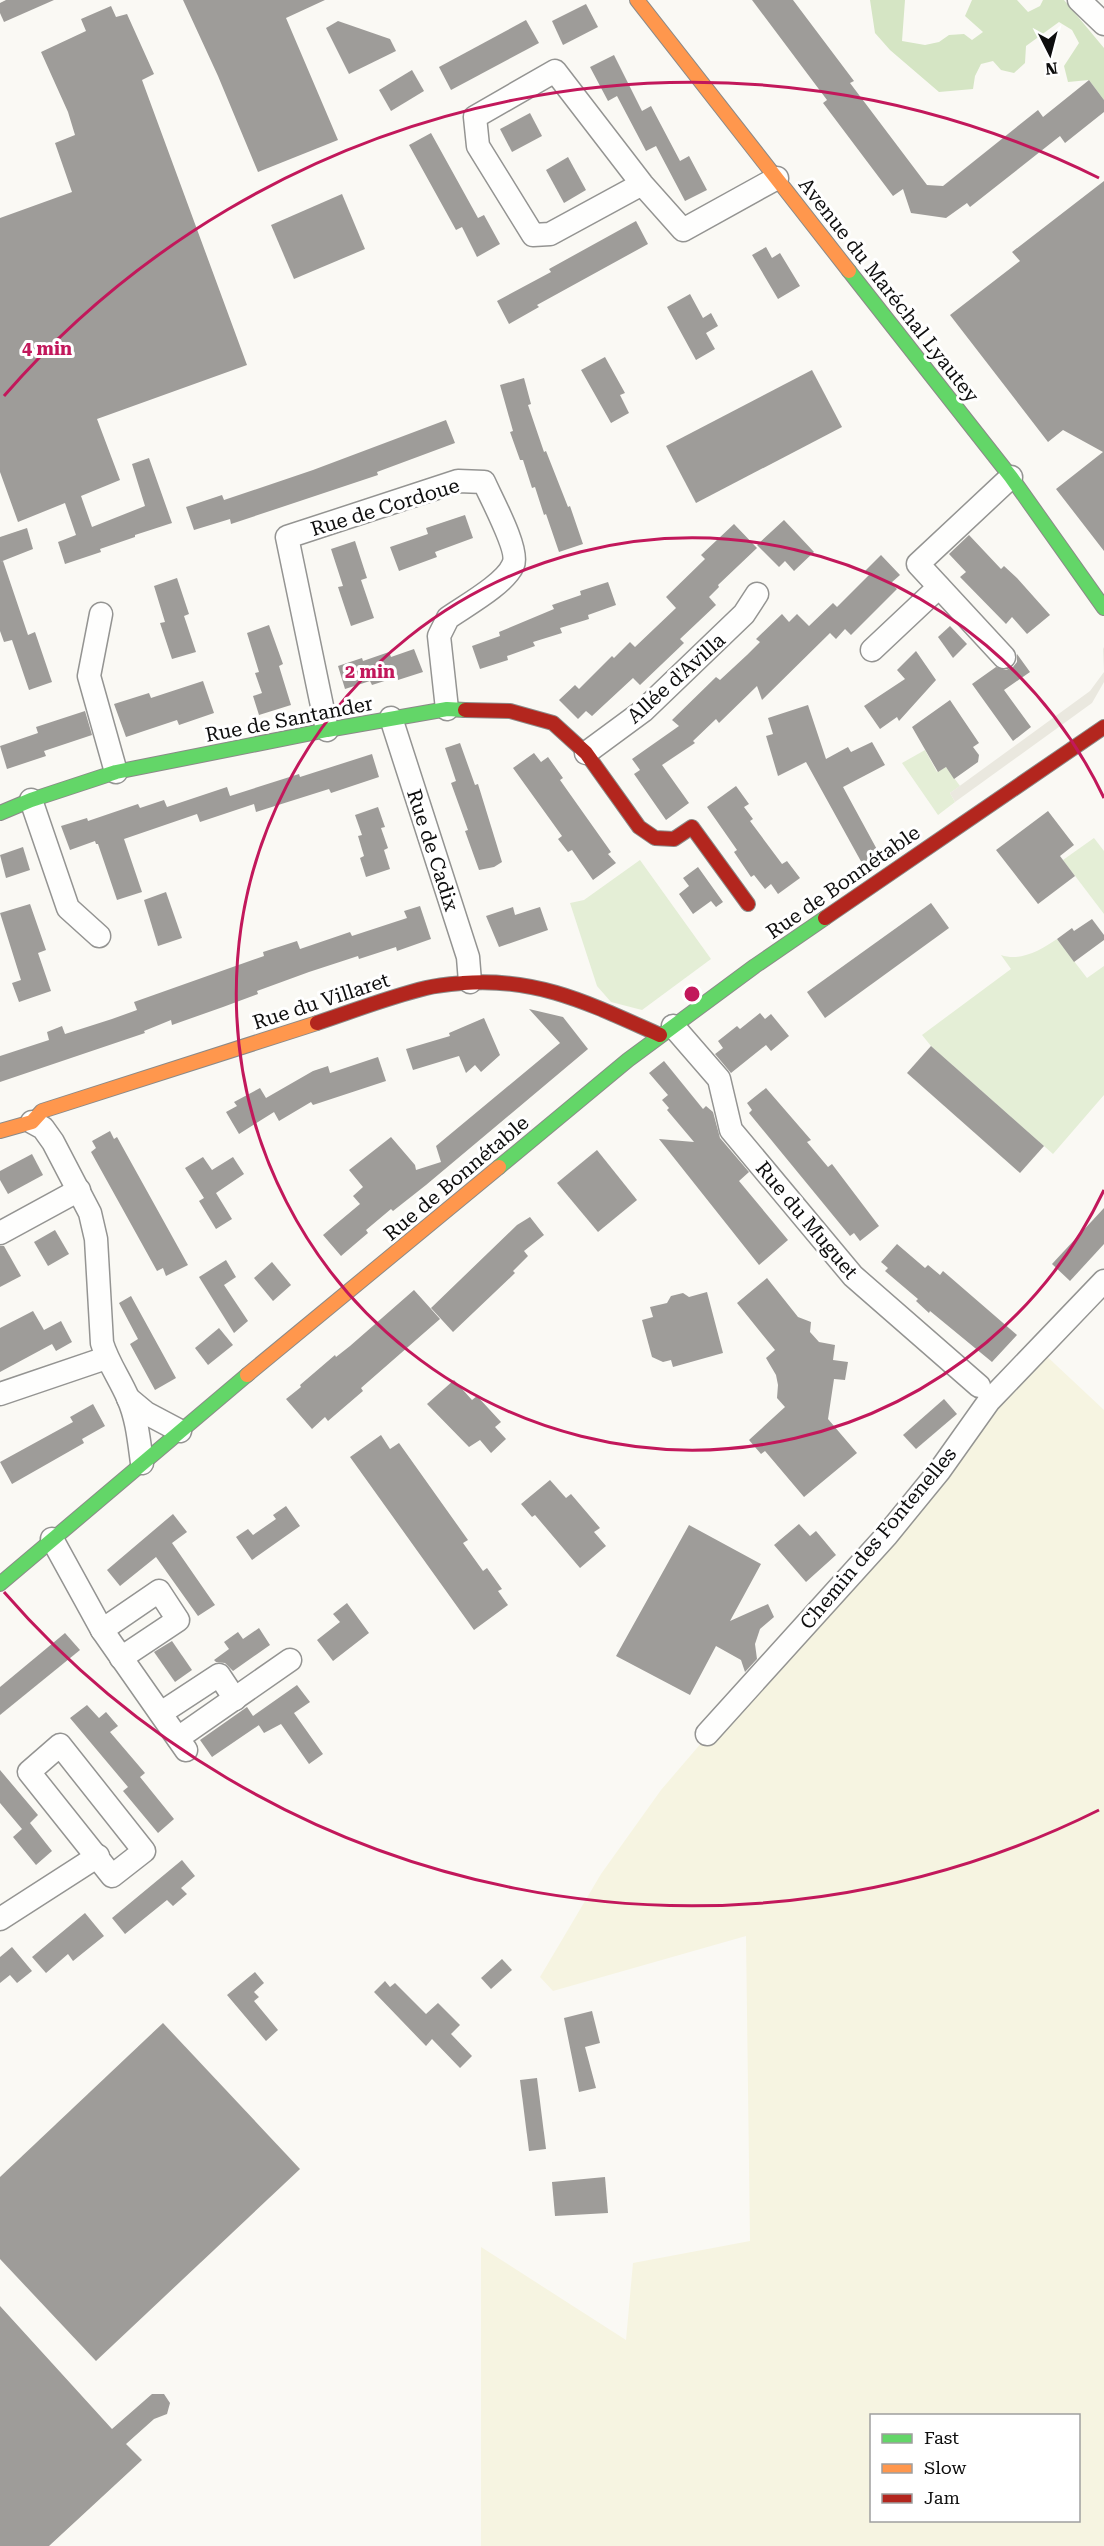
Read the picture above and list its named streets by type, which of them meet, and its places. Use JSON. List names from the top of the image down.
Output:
{
  "streets": {
    "street": [
      "Avenue du Maréchal Lyautey",
      "Rue de Cordoue",
      "Allée d'Avilla",
      "Rue de Santander",
      "Rue de Cadix",
      "Rue de Bonnétable",
      "Rue du Villaret",
      "Rue du Muguet",
      "Chemin des Fontenelles"
    ]
  },
  "crossings": [
    ["Rue de Cordoue", "Rue de Santander"],
    ["Allée d'Avilla", "Rue de Santander"],
    ["Rue de Santander", "Rue de Cadix"],
    ["Rue de Cadix", "Rue du Villaret"],
    ["Rue de Bonnétable", "Rue du Villaret"],
    ["Rue de Bonnétable", "Rue du Muguet"],
    ["Rue du Villaret", "Rue du Muguet"]
  ],
  "legend": ["Fast", "Slow", "Jam"],
  "north": "bottom",
  "rings": ["4 min", "2 min"]
}
